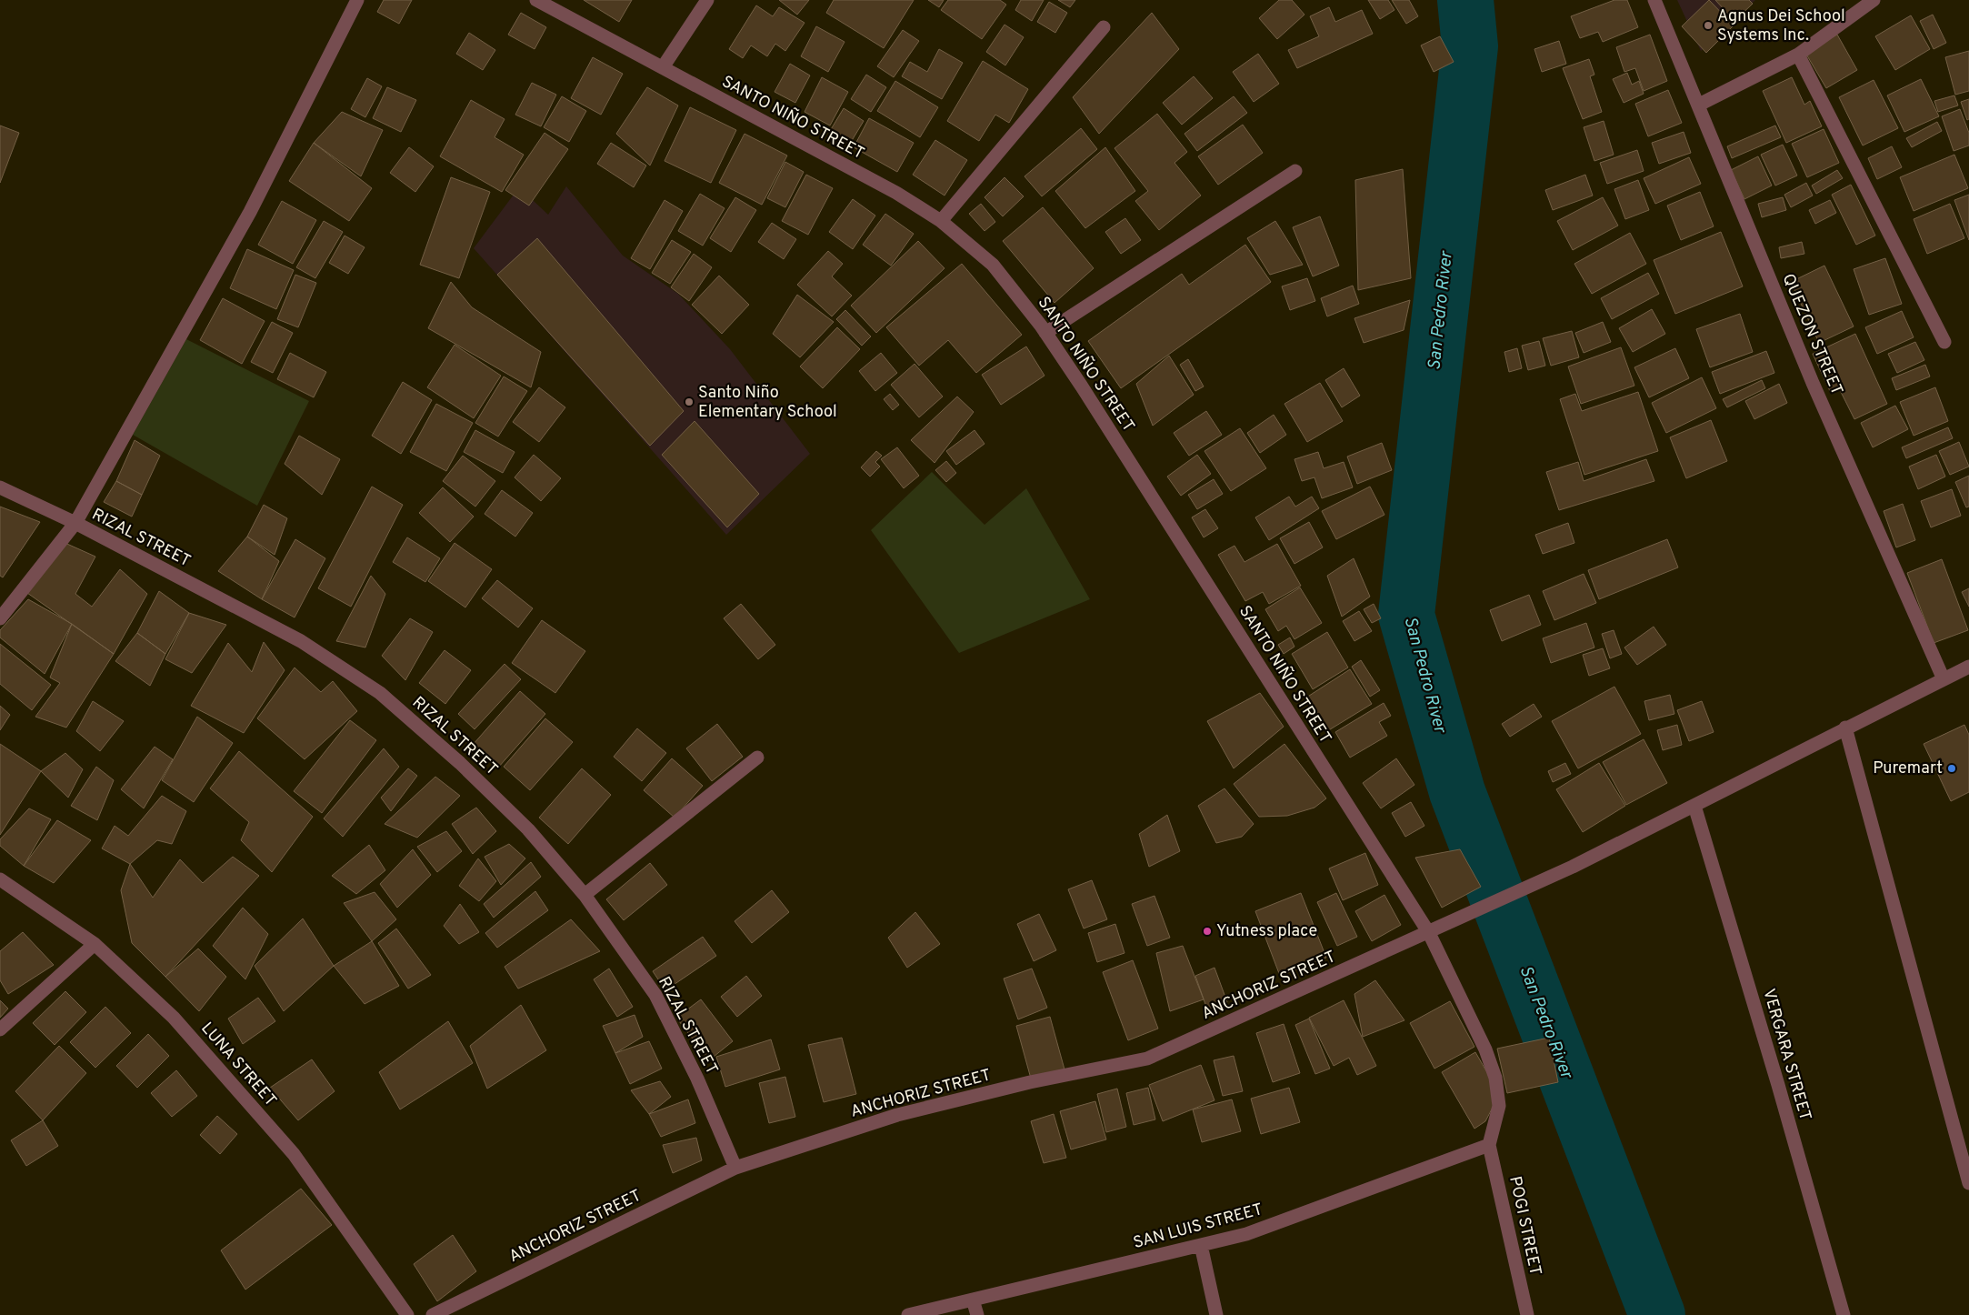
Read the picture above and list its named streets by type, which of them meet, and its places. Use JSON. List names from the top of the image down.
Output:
{
  "streets": {
    "street": [
      "SANTO NIÑO STREET",
      "QUEZON STREET",
      "RIZAL STREET",
      "ANCHORIZ STREET",
      "VERGARA STREET",
      "LUNA STREET",
      "POGI STREET",
      "SAN LUIS STREET"
    ]
  },
  "crossings": [
    ["SANTO NIÑO STREET", "ANCHORIZ STREET"],
    ["SANTO NIÑO STREET", "POGI STREET"],
    ["SANTO NIÑO STREET", "SAN LUIS STREET"],
    ["QUEZON STREET", "ANCHORIZ STREET"],
    ["RIZAL STREET", "ANCHORIZ STREET"],
    ["ANCHORIZ STREET", "VERGARA STREET"],
    ["POGI STREET", "SAN LUIS STREET"]
  ],
  "water": ["San Pedro River"],
  "places": [
    "Agnus Dei School Systems Inc.",
    "Santo Niño Elementary School",
    "Puremart",
    "Yutness place"
  ]
}
